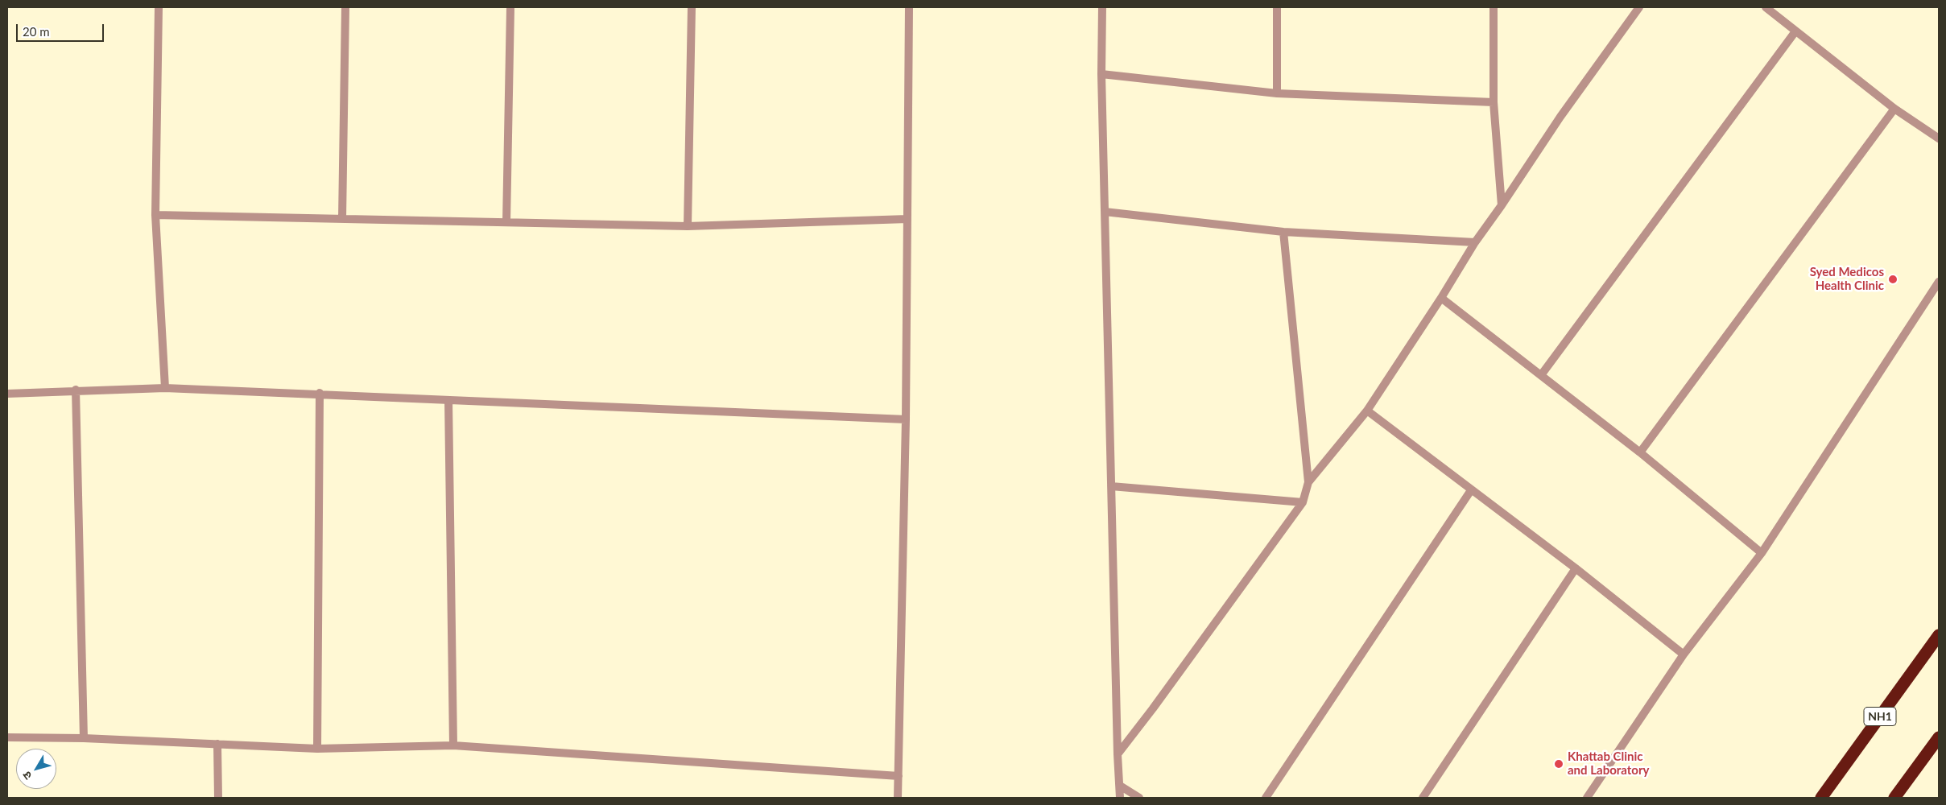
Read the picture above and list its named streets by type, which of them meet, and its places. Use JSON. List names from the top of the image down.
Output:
{
  "streets": {
    "highway": ["NH1"]
  },
  "places": ["Syed Medicos Health Clinic", "Khattab Clinic and Laboratory"],
  "scale_bar": "20 m",
  "north": "bottom left"
}
